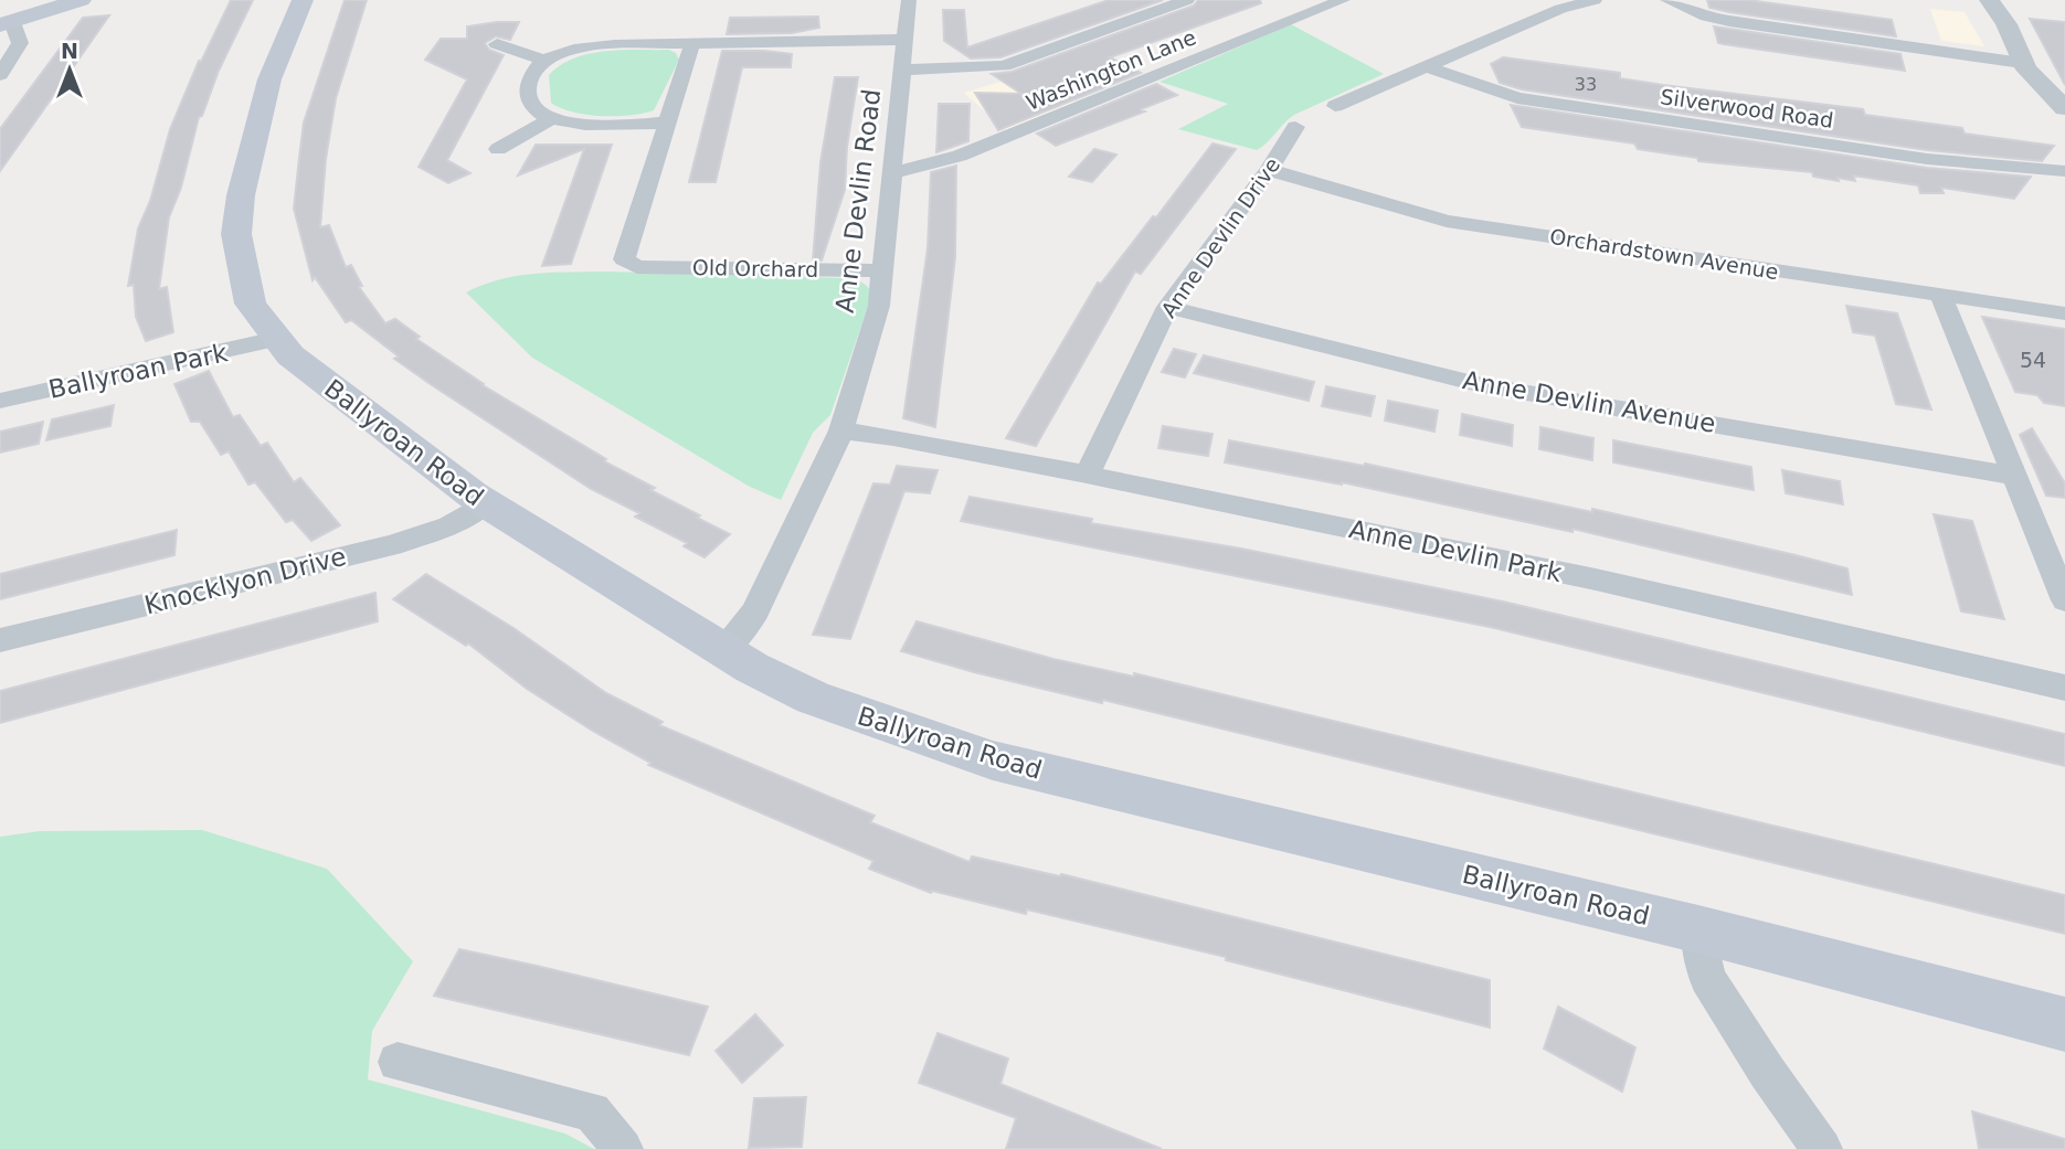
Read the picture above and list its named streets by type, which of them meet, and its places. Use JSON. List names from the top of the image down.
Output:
{
  "streets": {
    "main road": ["Ballyroan Road"],
    "street": [
      "Washington Lane",
      "Silverwood Road",
      "Anne Devlin Road",
      "Anne Devlin Drive",
      "Orchardstown Avenue",
      "Old Orchard",
      "Ballyroan Park",
      "Anne Devlin Avenue",
      "Anne Devlin Park",
      "Knocklyon Drive"
    ]
  },
  "crossings": [
    ["Washington Lane", "Anne Devlin Road"],
    ["Anne Devlin Road", "Old Orchard"],
    ["Anne Devlin Road", "Ballyroan Road"],
    ["Anne Devlin Road", "Anne Devlin Park"],
    ["Anne Devlin Drive", "Orchardstown Avenue"],
    ["Anne Devlin Drive", "Anne Devlin Avenue"],
    ["Anne Devlin Drive", "Anne Devlin Park"],
    ["Ballyroan Park", "Ballyroan Road"],
    ["Ballyroan Road", "Knocklyon Drive"]
  ],
  "house_numbers": ["33", "54"],
  "north": "top"
}
